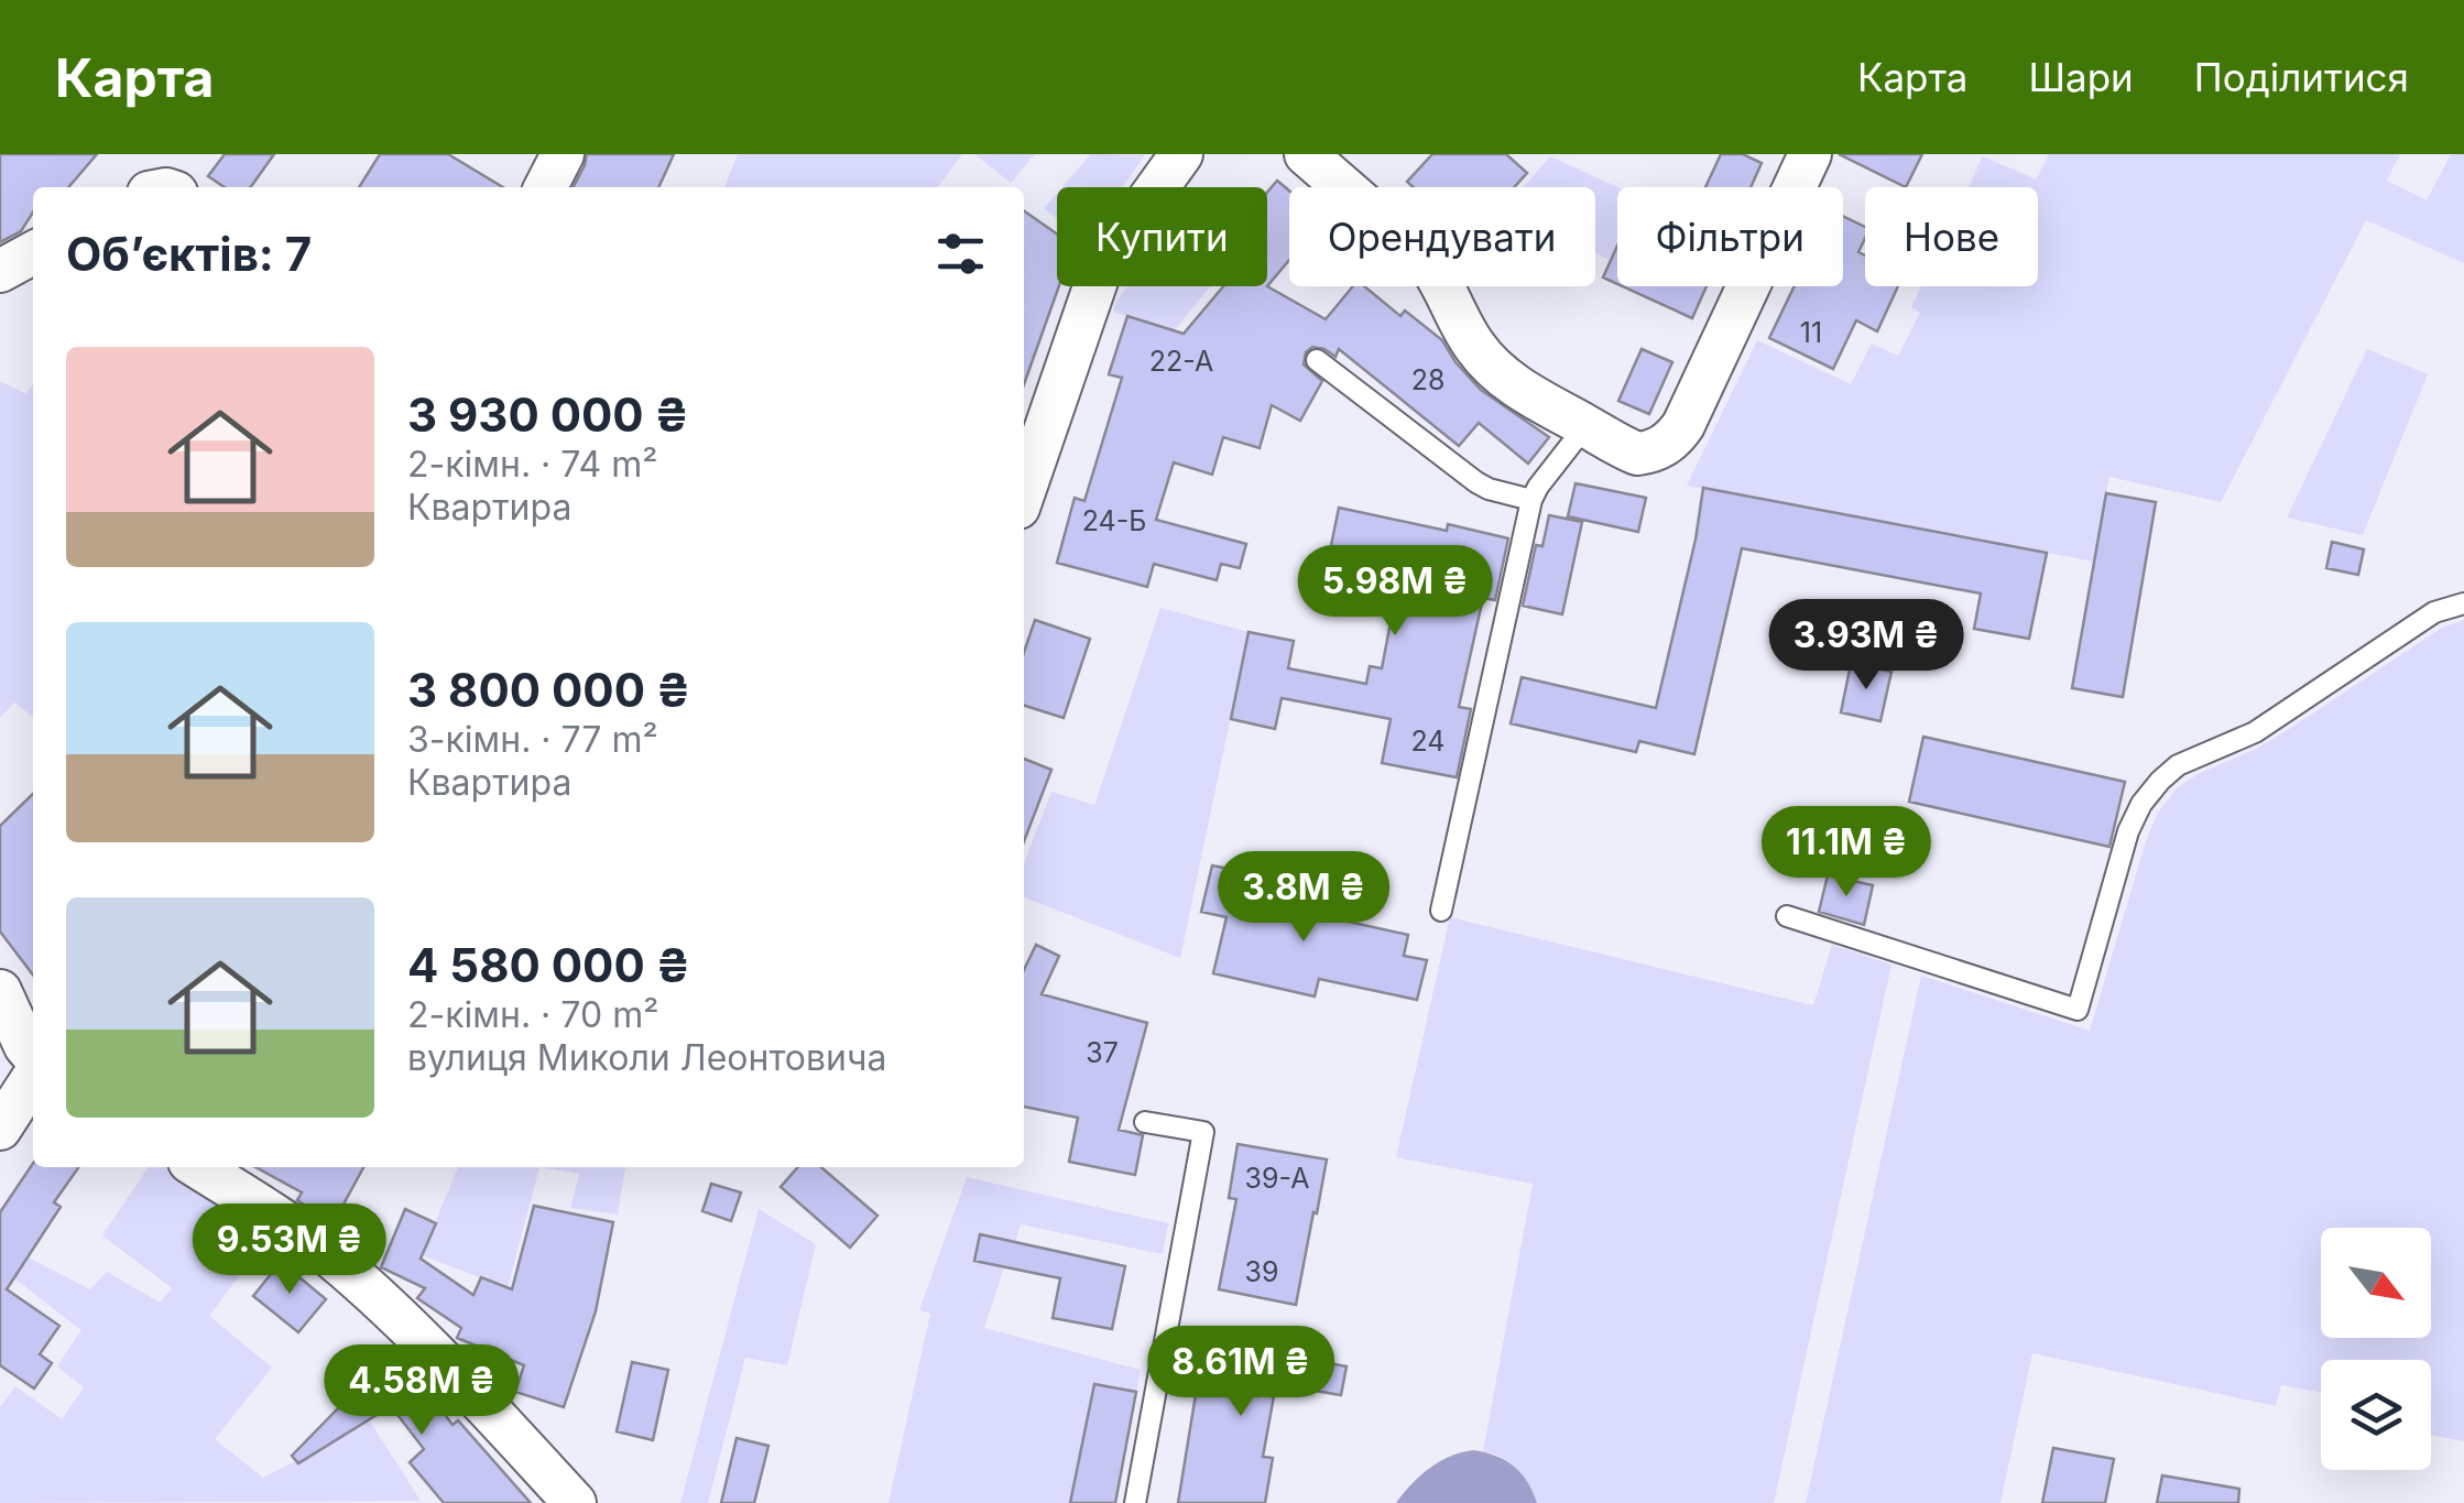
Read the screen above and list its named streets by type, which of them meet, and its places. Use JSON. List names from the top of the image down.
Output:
{
  "house_numbers": [
    "11",
    "22-А",
    "28",
    "24-Б",
    "24",
    "37",
    "39-А",
    "39"
  ],
  "north": "bottom right",
  "page": {
    "header": "Карта",
    "nav": ["Карта", "Шари", "Поділитися"],
    "chip": [
      "Купити",
      "Орендувати",
      "Фільтри",
      "Нове"
    ],
    "heading": "Об’єктів: 7",
    "list": [
      {
        "name": "3 930 000 ₴",
        "note": "2-кімн. · 74 m² · Квартира"
      },
      {
        "name": "3 800 000 ₴",
        "note": "3-кімн. · 77 m² · Квартира"
      },
      {
        "name": "4 580 000 ₴",
        "note": "2-кімн. · 70 m² · вулиця Миколи Леонтовича"
      }
    ],
    "price": [
      "5.98M ₴",
      "3.93M ₴",
      "11.1M ₴",
      "3.8M ₴",
      "9.53M ₴",
      "8.61M ₴",
      "4.58M ₴"
    ]
  }
}
